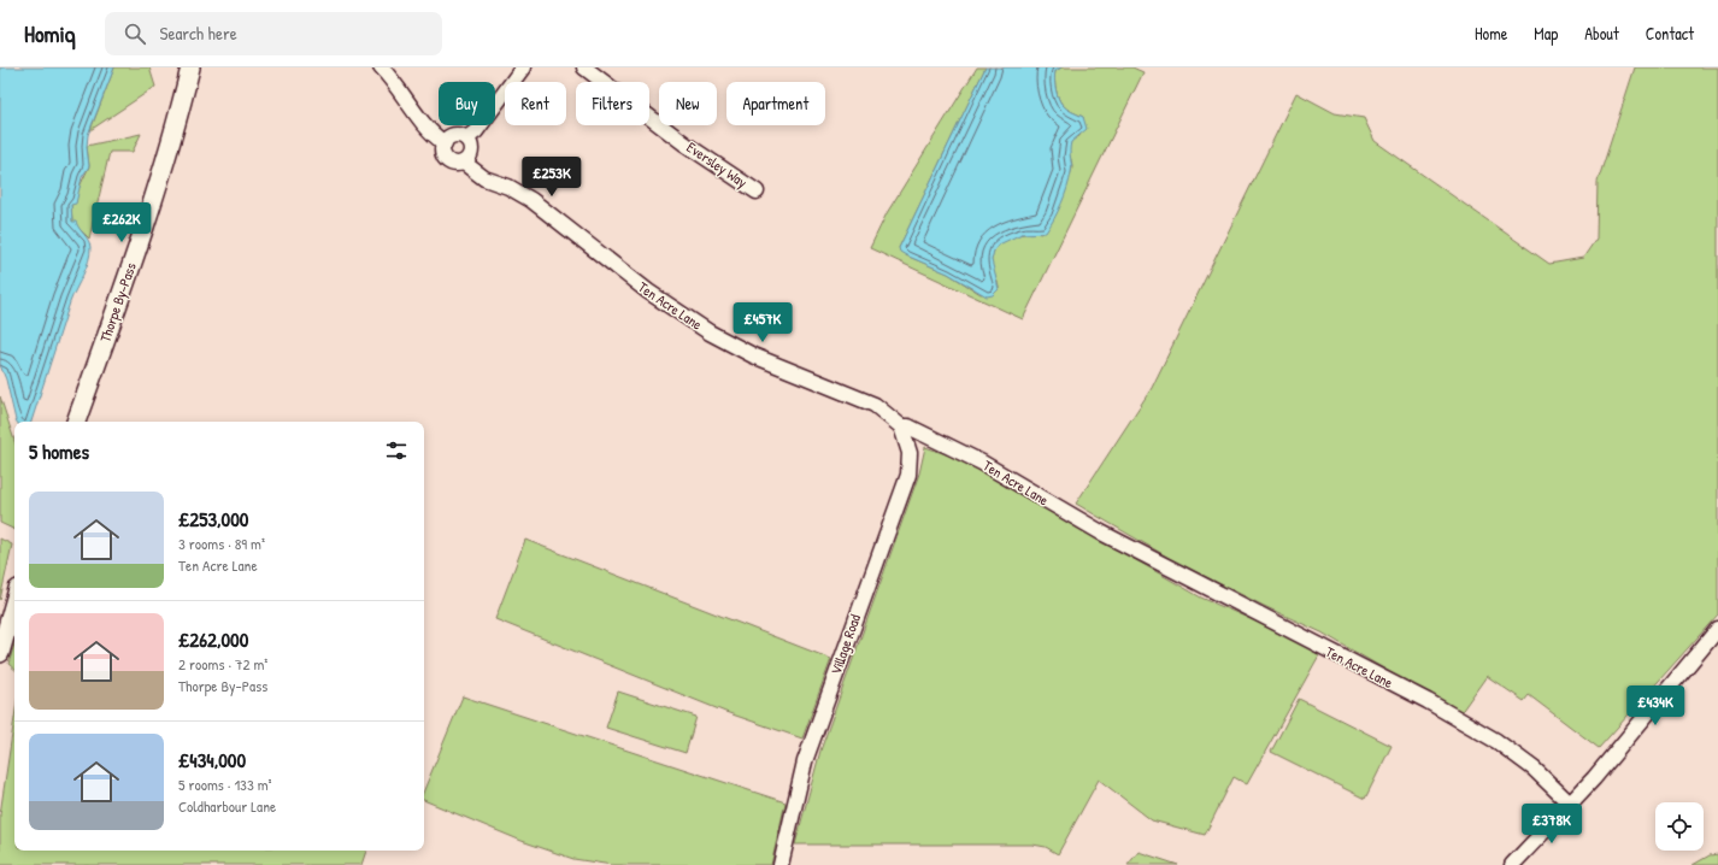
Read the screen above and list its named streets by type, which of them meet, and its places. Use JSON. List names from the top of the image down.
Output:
{
  "streets": {
    "main road": ["Thorpe By-Pass"],
    "street": ["Eversley Way", "Ten Acre Lane", "Village Road"]
  },
  "crossings": [
    ["Ten Acre Lane", "Village Road"]
  ],
  "page": {
    "header": "Homiq",
    "search": "Search here",
    "nav": [
      "Home",
      "Map",
      "About",
      "Contact"
    ],
    "chip": [
      "Buy",
      "Rent",
      "Filters",
      "New",
      "Apartment"
    ],
    "price": [
      "£253K",
      "£262K",
      "£457K",
      "£434K",
      "£378K"
    ],
    "heading": "5 homes",
    "list": [
      {
        "name": "£253,000",
        "note": "3 rooms · 89 m² · Ten Acre Lane"
      },
      {
        "name": "£262,000",
        "note": "2 rooms · 72 m² · Thorpe By-Pass"
      },
      {
        "name": "£434,000",
        "note": "5 rooms · 133 m² · Coldharbour Lane"
      }
    ]
  }
}
